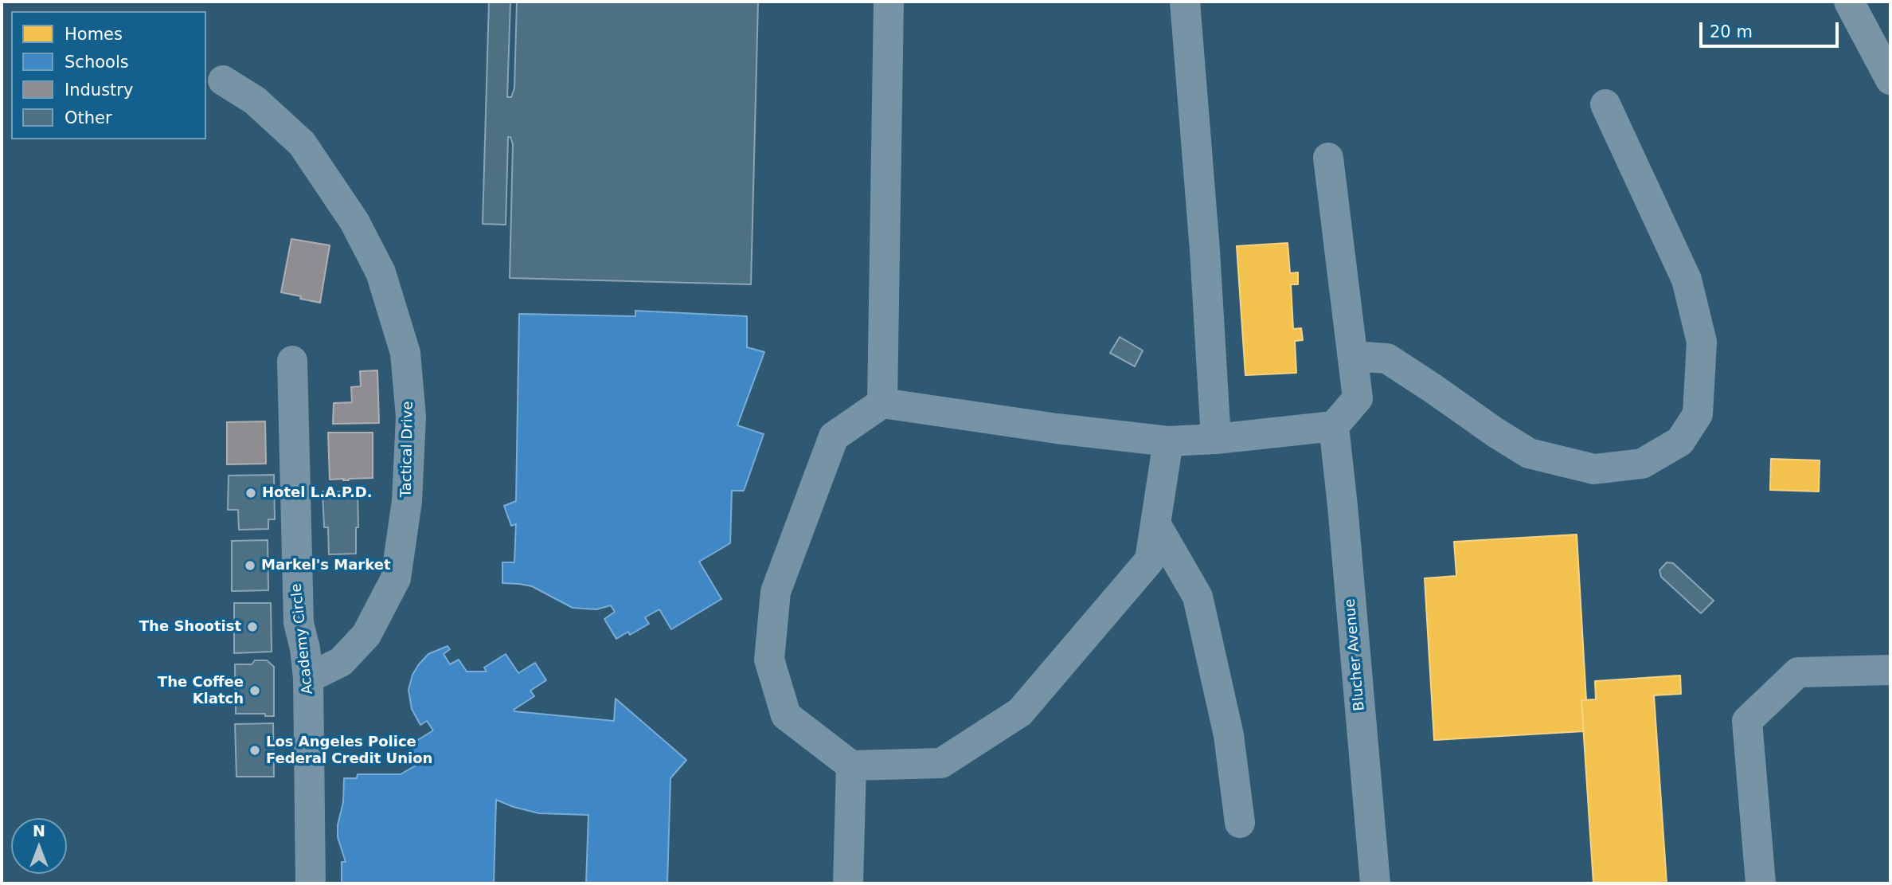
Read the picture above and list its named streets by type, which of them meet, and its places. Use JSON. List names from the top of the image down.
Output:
{
  "streets": {
    "street": ["Tactical Drive", "Academy Circle", "Blucher Avenue"]
  },
  "crossings": [
    ["Tactical Drive", "Academy Circle"]
  ],
  "places": [
    "Hotel L.A.P.D.",
    "Markel's Market",
    "The Shootist",
    "The Coffee Klatch",
    "Los Angeles Police Federal Credit Union"
  ],
  "legend": [
    "Homes",
    "Schools",
    "Industry",
    "Other"
  ],
  "scale_bar": "20 m",
  "north": "top"
}
